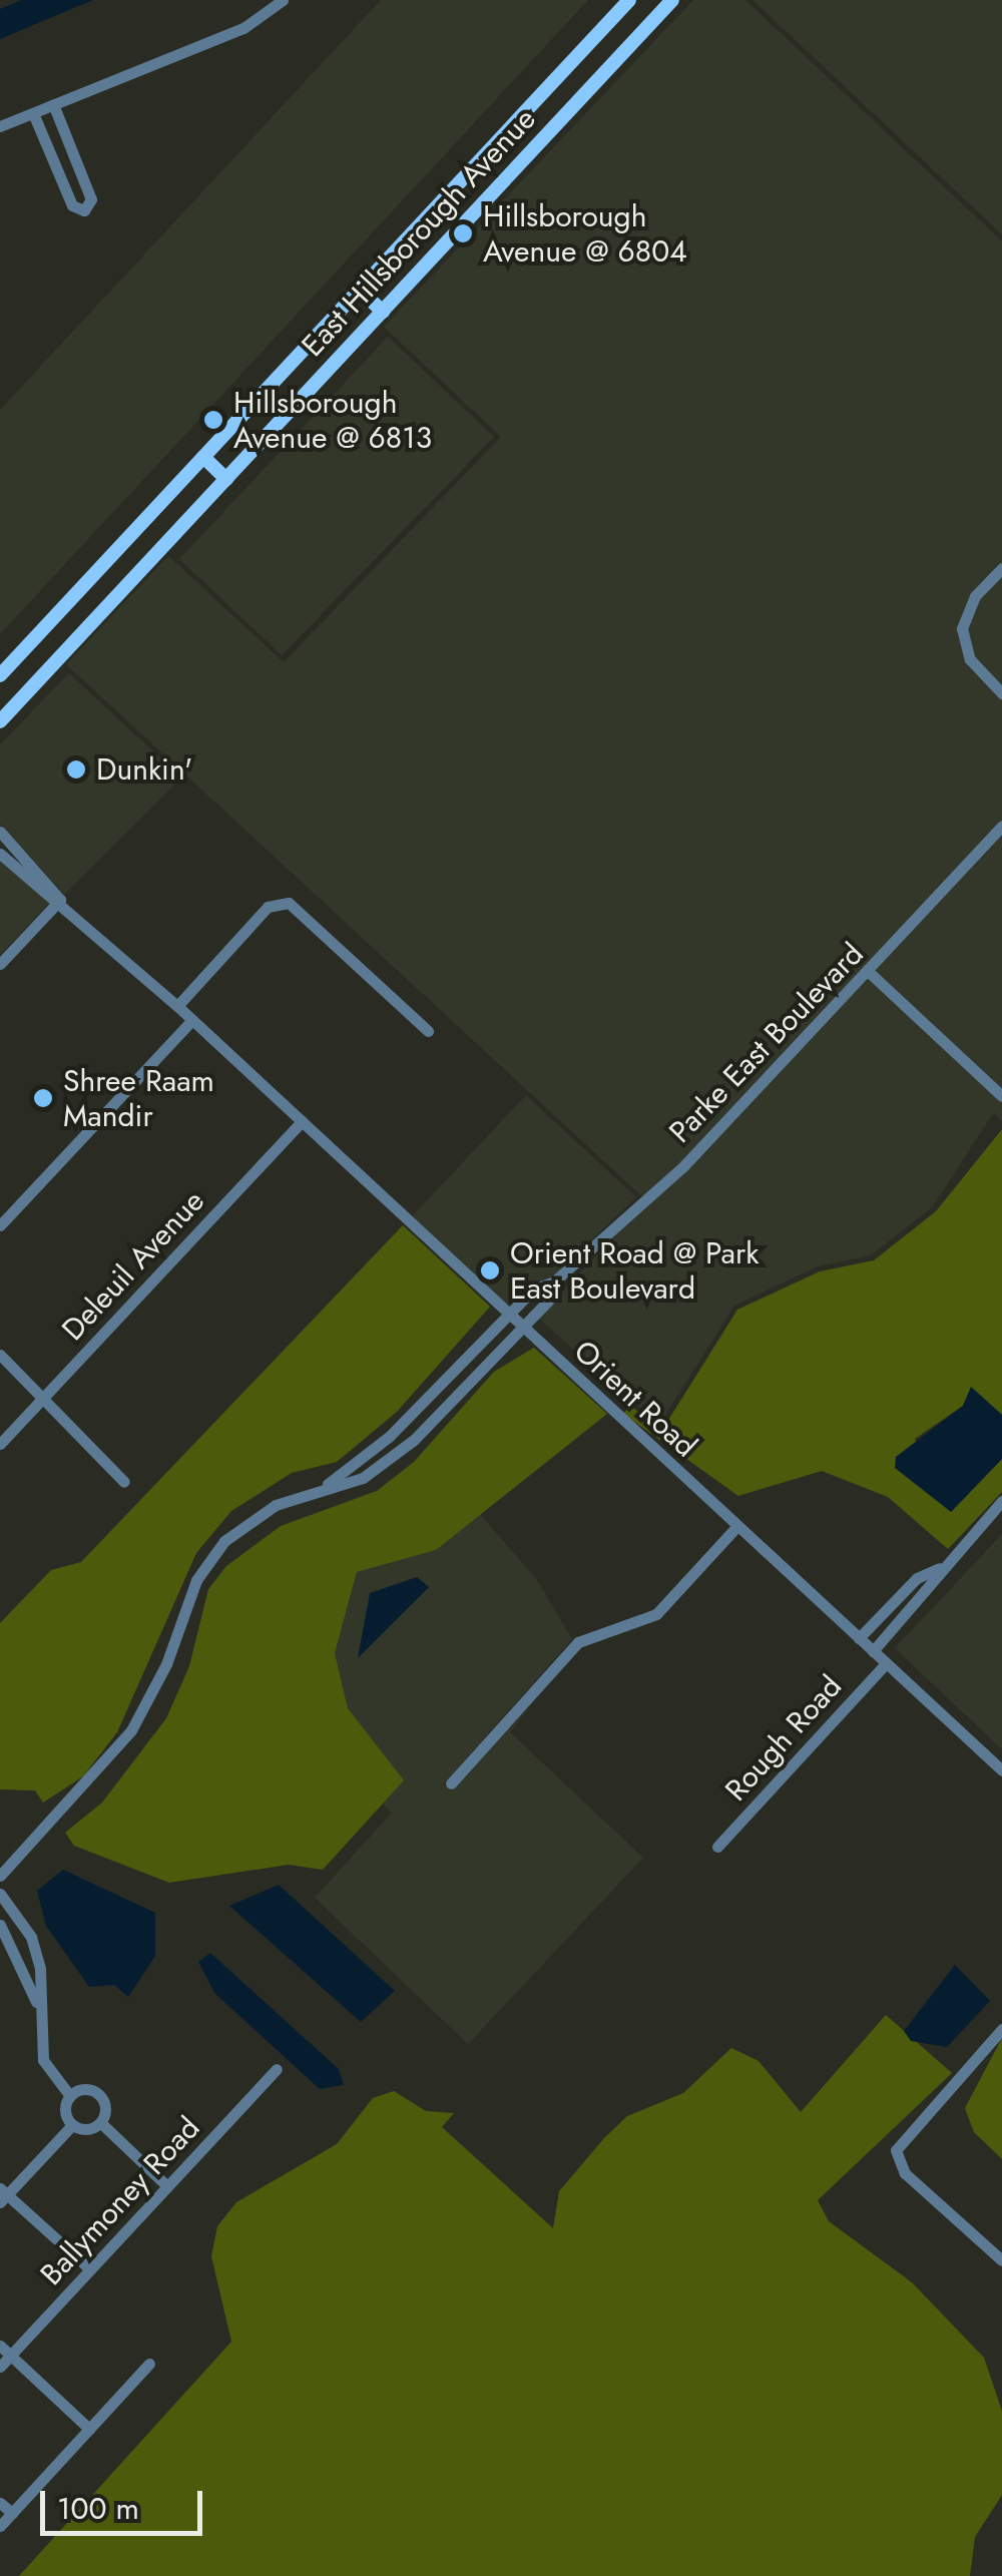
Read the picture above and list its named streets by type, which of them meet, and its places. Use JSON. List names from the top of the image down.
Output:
{
  "streets": {
    "main road": ["East Hillsborough Avenue"],
    "street": [
      "Parke East Boulevard",
      "Deleuil Avenue",
      "Orient Road",
      "Rough Road",
      "Ballymoney Road"
    ]
  },
  "crossings": [
    ["Parke East Boulevard", "Orient Road"],
    ["Deleuil Avenue", "Orient Road"],
    ["Orient Road", "Rough Road"]
  ],
  "places": [
    "Hillsborough Avenue @ 6804",
    "Hillsborough Avenue @ 6813",
    "Dunkin'",
    "Shree Raam Mandir",
    "Orient Road @ Park East Boulevard"
  ],
  "scale_bar": "100 m"
}
